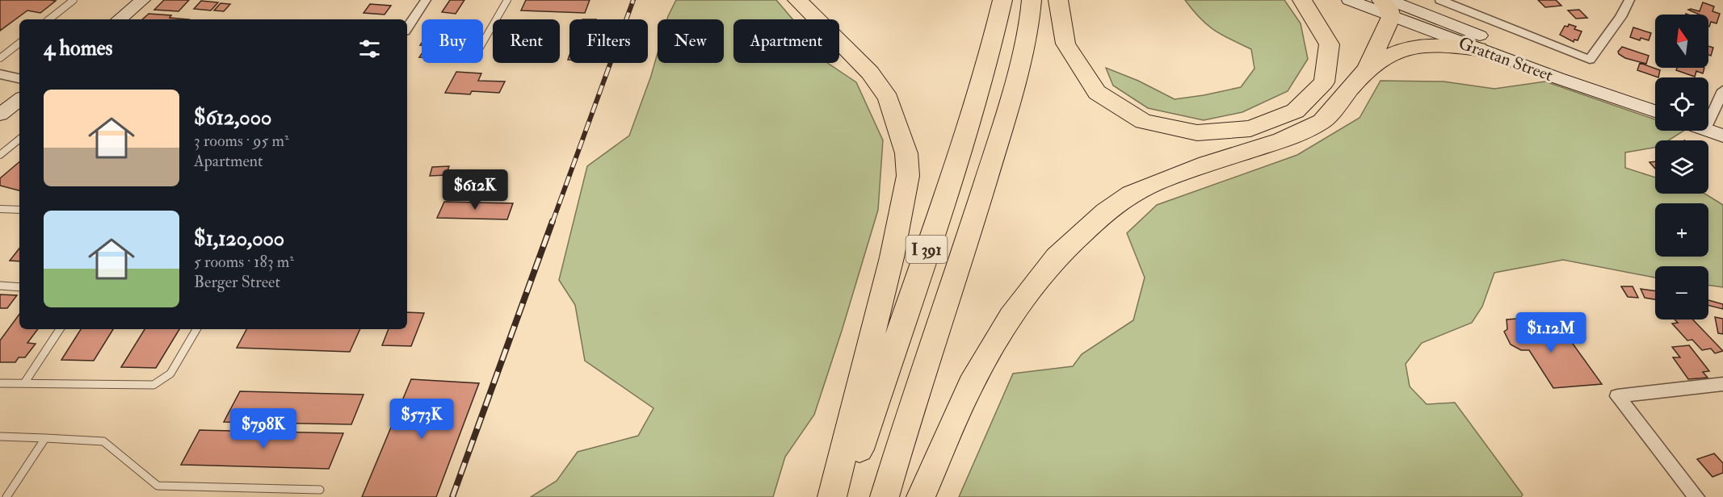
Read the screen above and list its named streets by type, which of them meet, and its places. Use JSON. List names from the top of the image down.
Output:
{
  "streets": {
    "highway": ["I 391"],
    "main road": ["Grattan Street"]
  },
  "north": "top",
  "page": {
    "map_buttons": ["+", "−"],
    "chip": [
      "Buy",
      "Rent",
      "Filters",
      "New",
      "Apartment"
    ],
    "heading": "4 homes",
    "list": [
      {
        "name": "$612,000",
        "note": "3 rooms · 95 m² · Apartment"
      },
      {
        "name": "$1,120,000",
        "note": "5 rooms · 183 m² · Berger Street"
      }
    ],
    "price": [
      "$612K",
      "$1.12M",
      "$573K",
      "$798K"
    ]
  }
}
